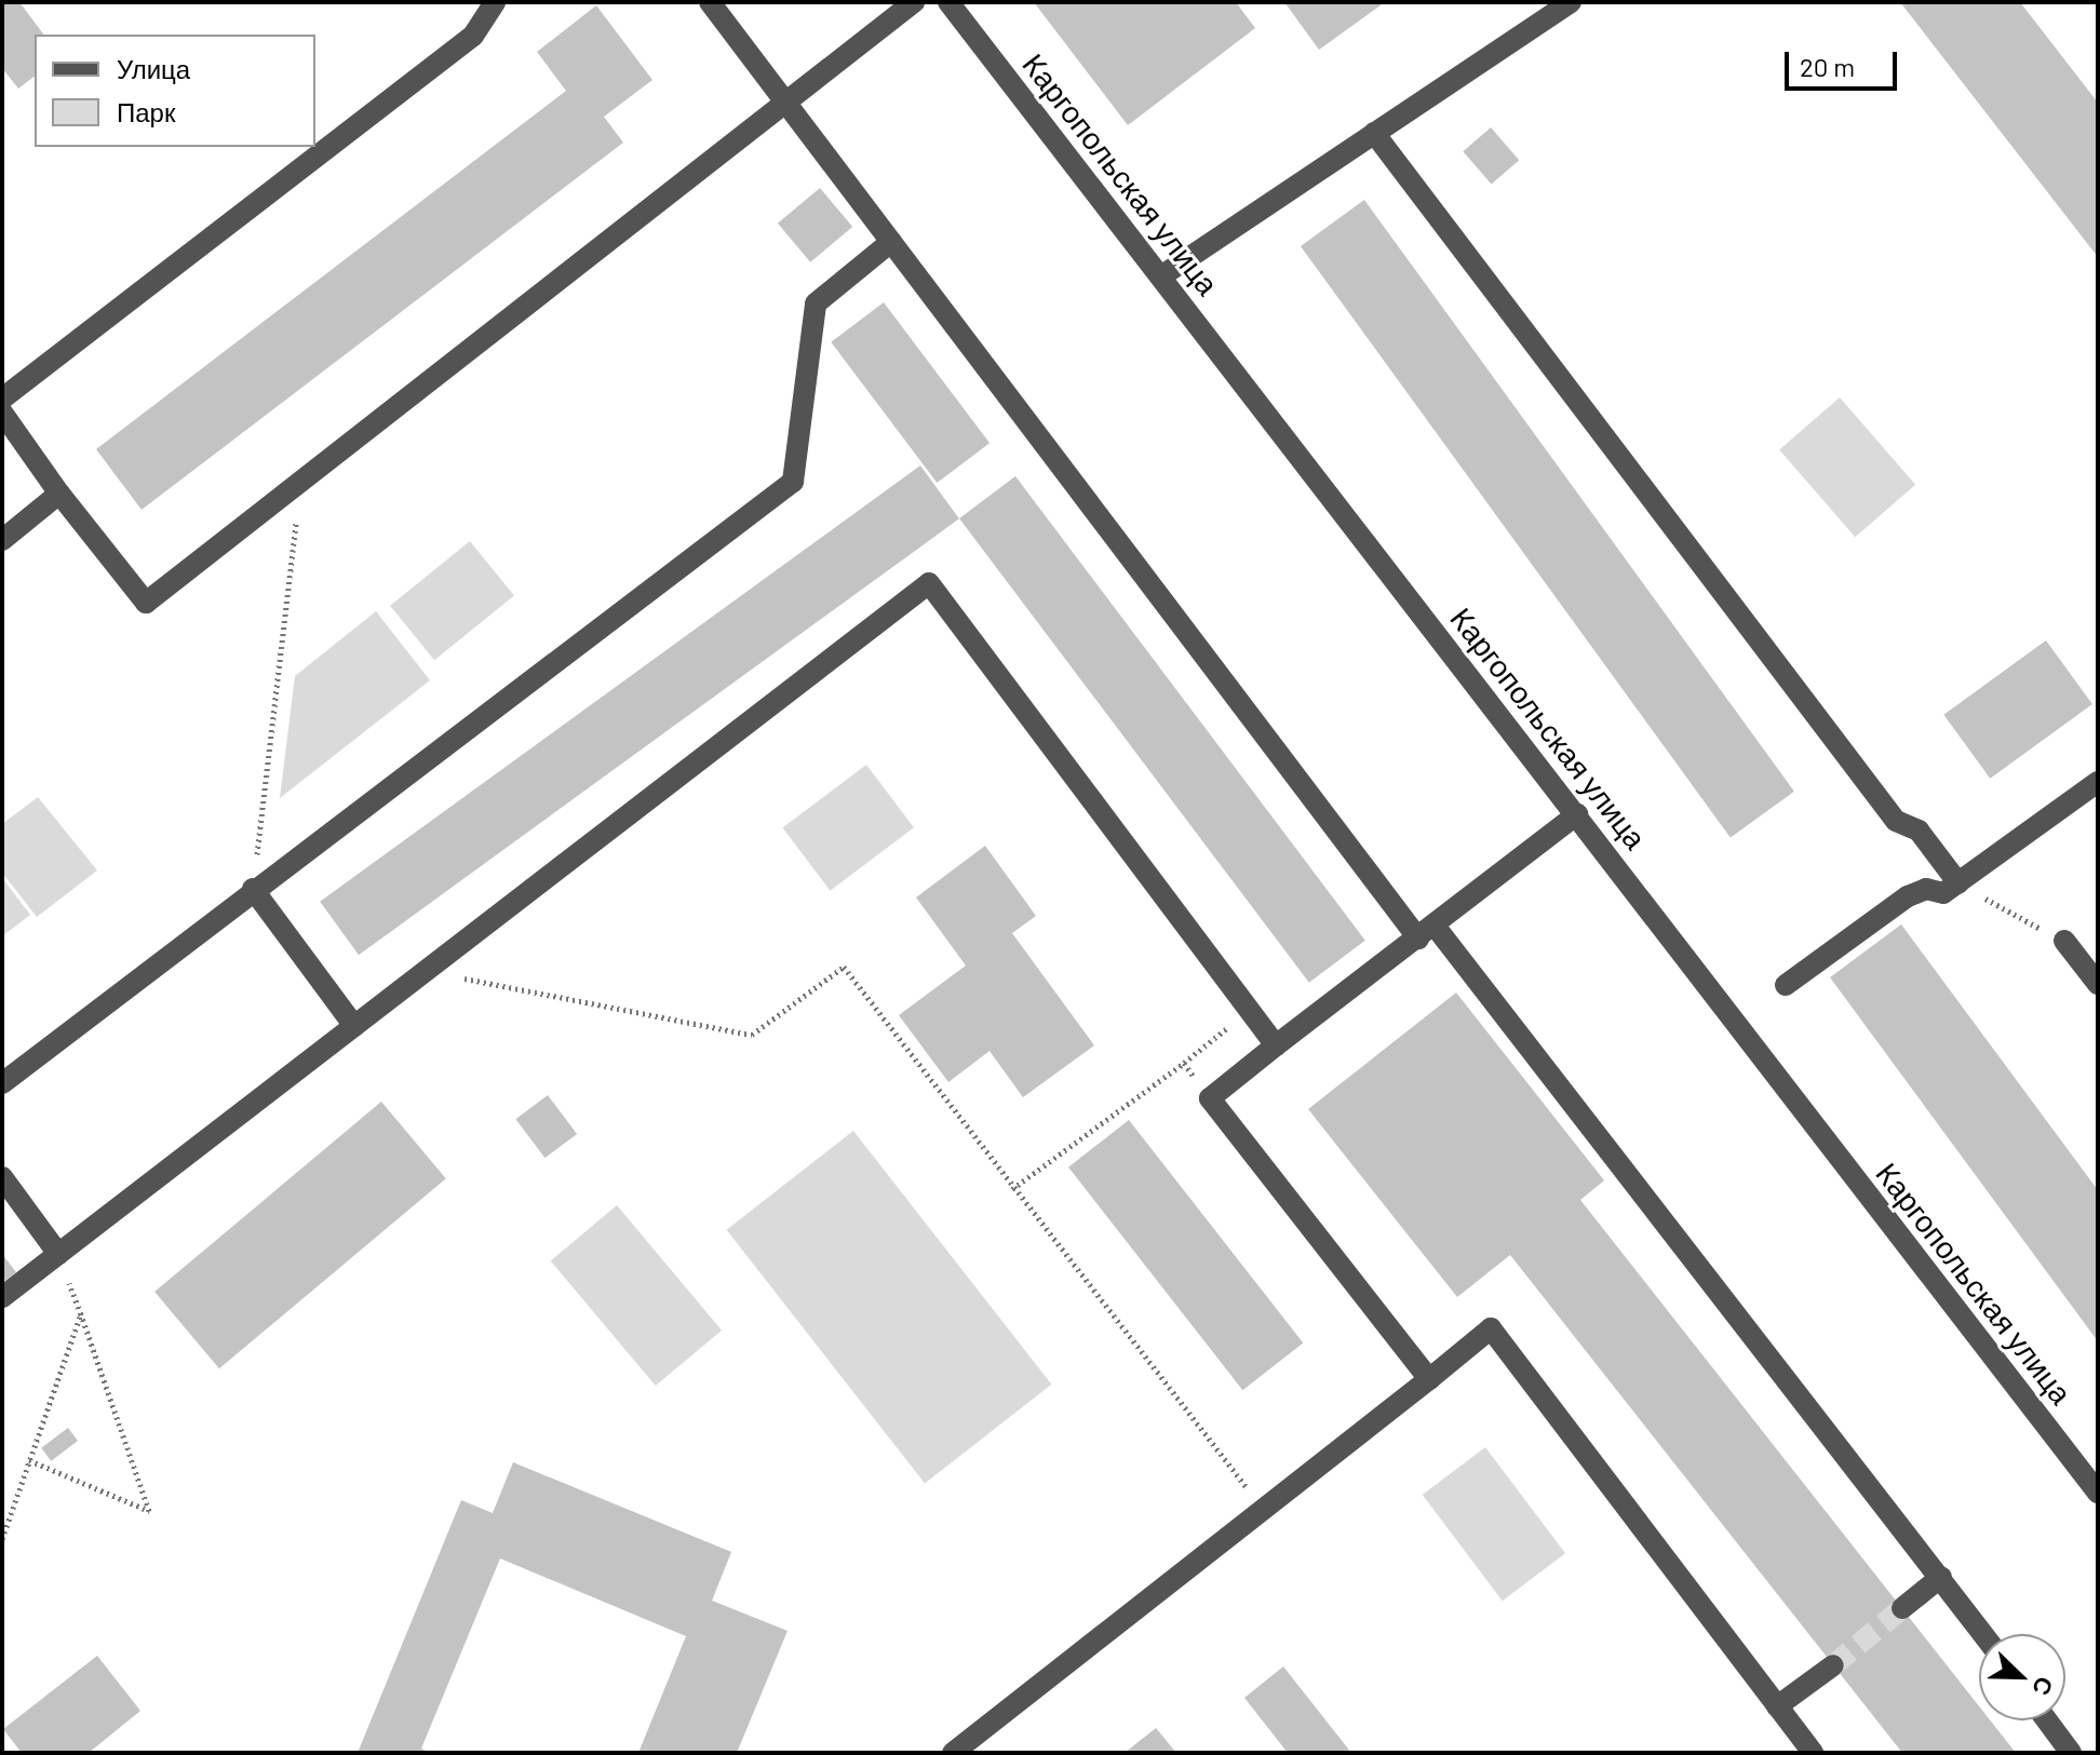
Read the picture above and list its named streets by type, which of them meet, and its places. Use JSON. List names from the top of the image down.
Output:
{
  "streets": {
    "street": ["Каргопольская улица"]
  },
  "legend": ["Улица", "Парк"],
  "scale_bar": "20 m",
  "north": "bottom right"
}
